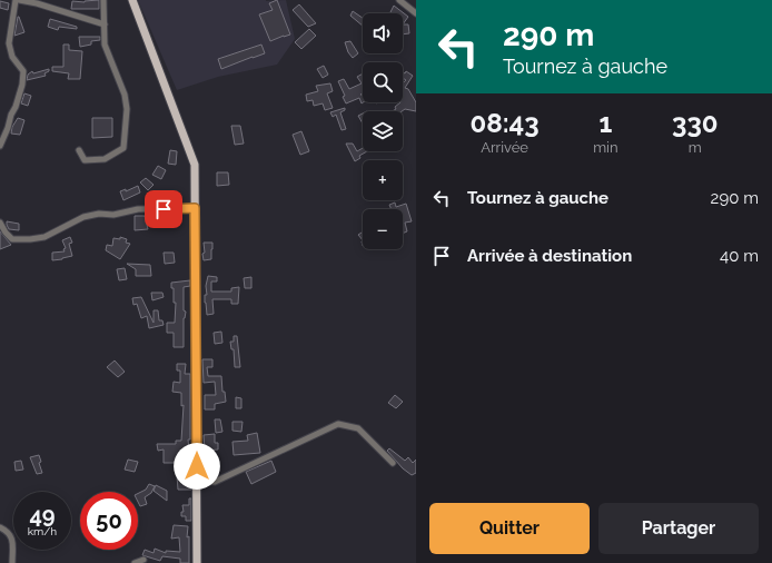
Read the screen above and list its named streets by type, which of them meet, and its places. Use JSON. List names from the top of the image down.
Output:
{
  "page": {
    "turn": ["290 m", "Tournez à gauche"],
    "map_buttons": ["+", "−"],
    "eta": [
      "08:43",
      "Arrivée",
      "1",
      "min",
      "330",
      "m"
    ],
    "list": [
      {
        "name": "Tournez à gauche",
        "value": "290 m"
      },
      {
        "name": "Arrivée à destination",
        "value": "40 m"
      }
    ],
    "speed": "49 km/h",
    "limit": "50",
    "buttons": ["Quitter", "Partager"]
  }
}
